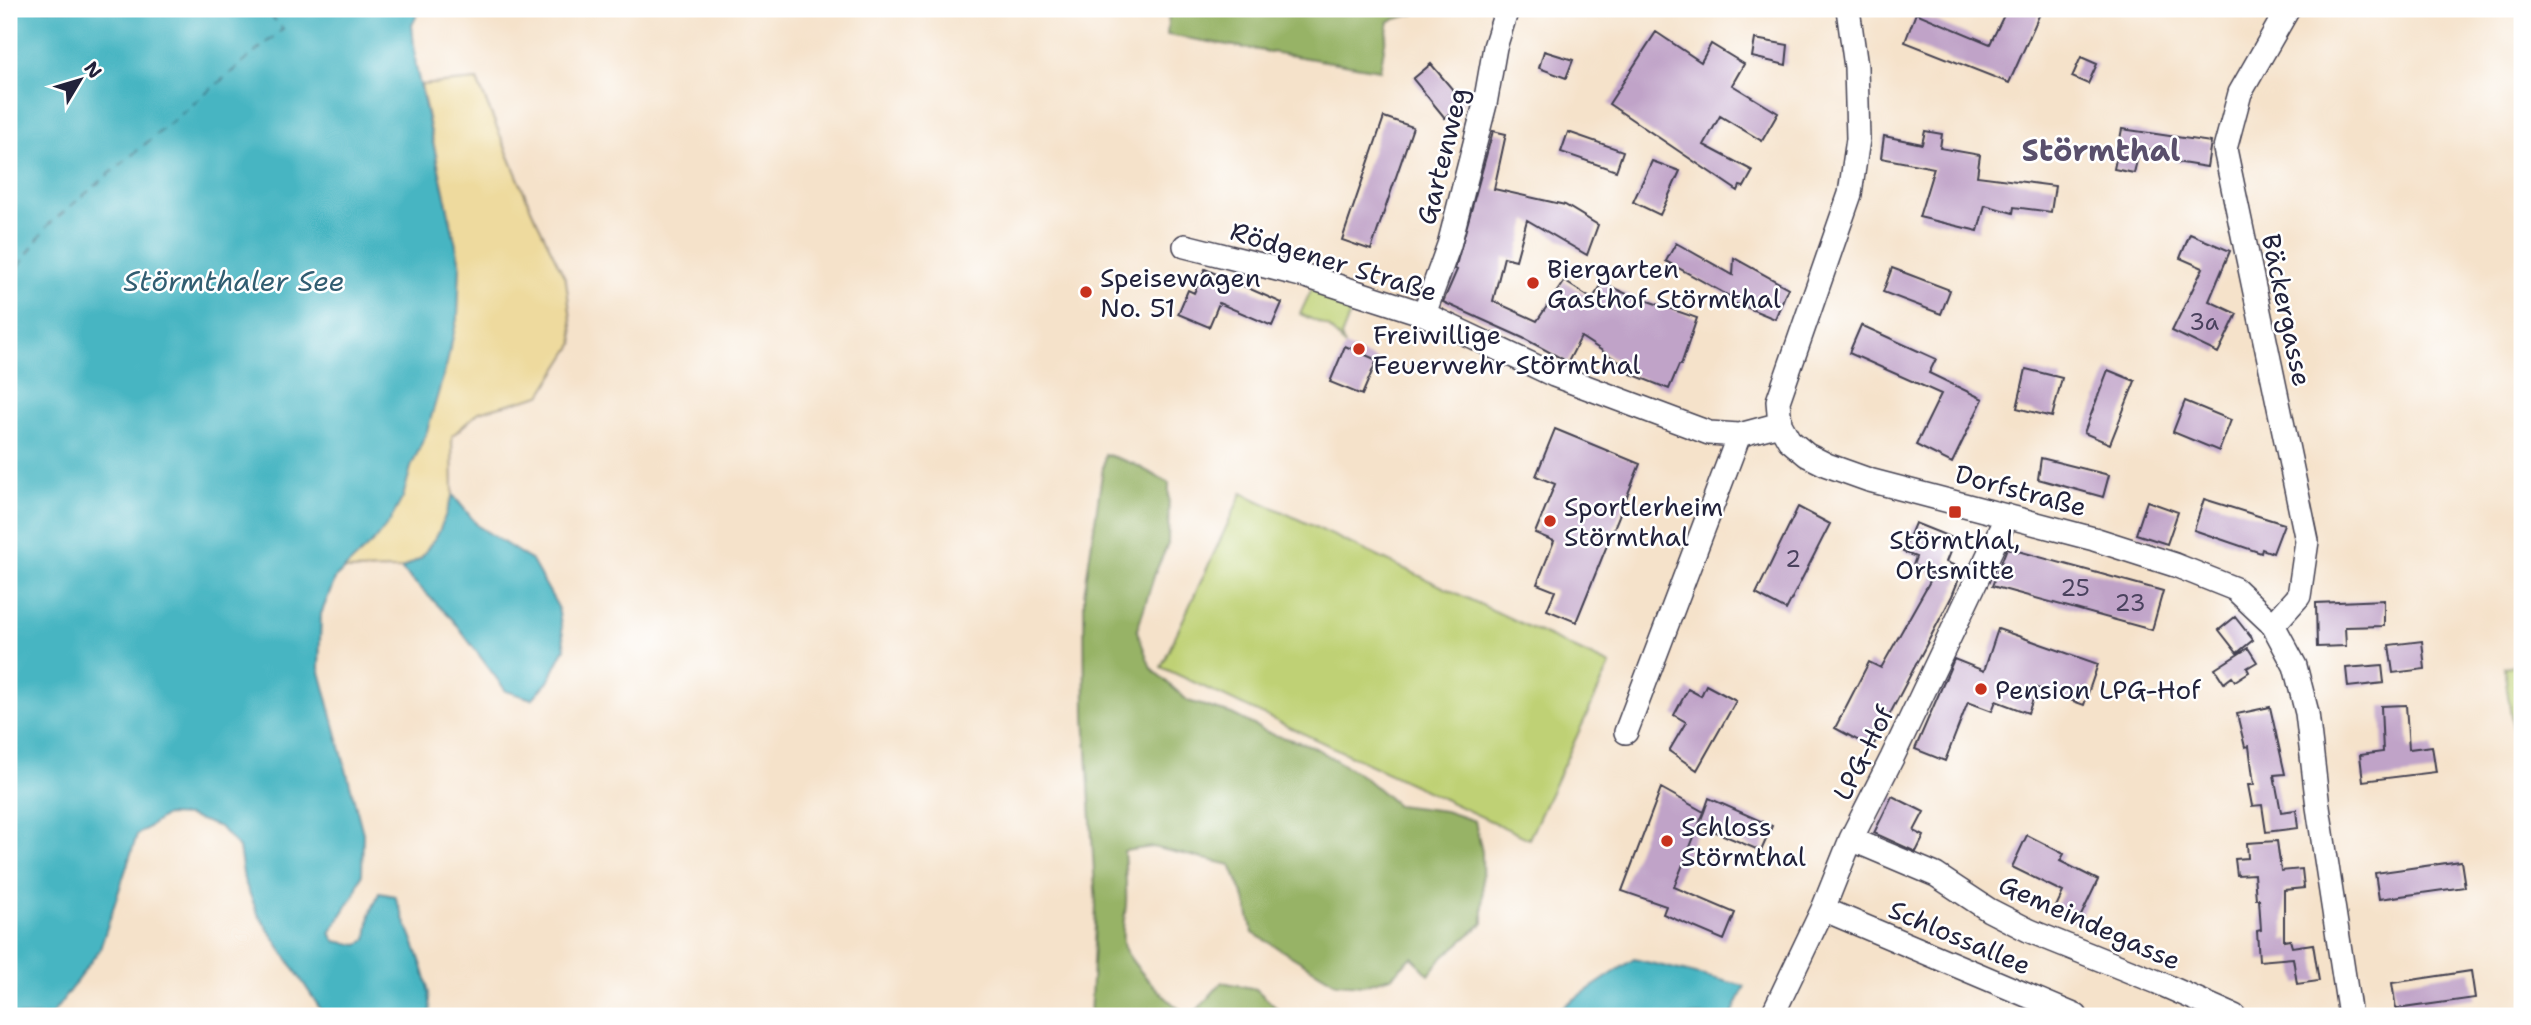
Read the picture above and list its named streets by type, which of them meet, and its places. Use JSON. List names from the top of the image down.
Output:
{
  "streets": {
    "street": [
      "Gartenweg",
      "Rödgener Straße",
      "Bäckergasse",
      "Dorfstraße",
      "LPG-Hof",
      "Gemeindegasse",
      "Schlossallee"
    ]
  },
  "crossings": [
    ["Gartenweg", "Rödgener Straße"],
    ["Rödgener Straße", "Dorfstraße"],
    ["Bäckergasse", "Dorfstraße"],
    ["Dorfstraße", "LPG-Hof"],
    ["LPG-Hof", "Gemeindegasse"],
    ["LPG-Hof", "Schlossallee"]
  ],
  "districts": ["Störmthal"],
  "water": ["Störmthaler See"],
  "places": {
    "other": [
      "Biergarten Gasthof Störmthal",
      "Speisewagen No. 51",
      "Freiwillige Feuerwehr Störmthal",
      "Sportlerheim Störmthal",
      "Pension LPG-Hof",
      "Schloss Störmthal"
    ],
    "transit": ["Störmthal, Ortsmitte"]
  },
  "house_numbers": [
    "3a",
    "2",
    "25",
    "23"
  ],
  "north": "top right"
}
